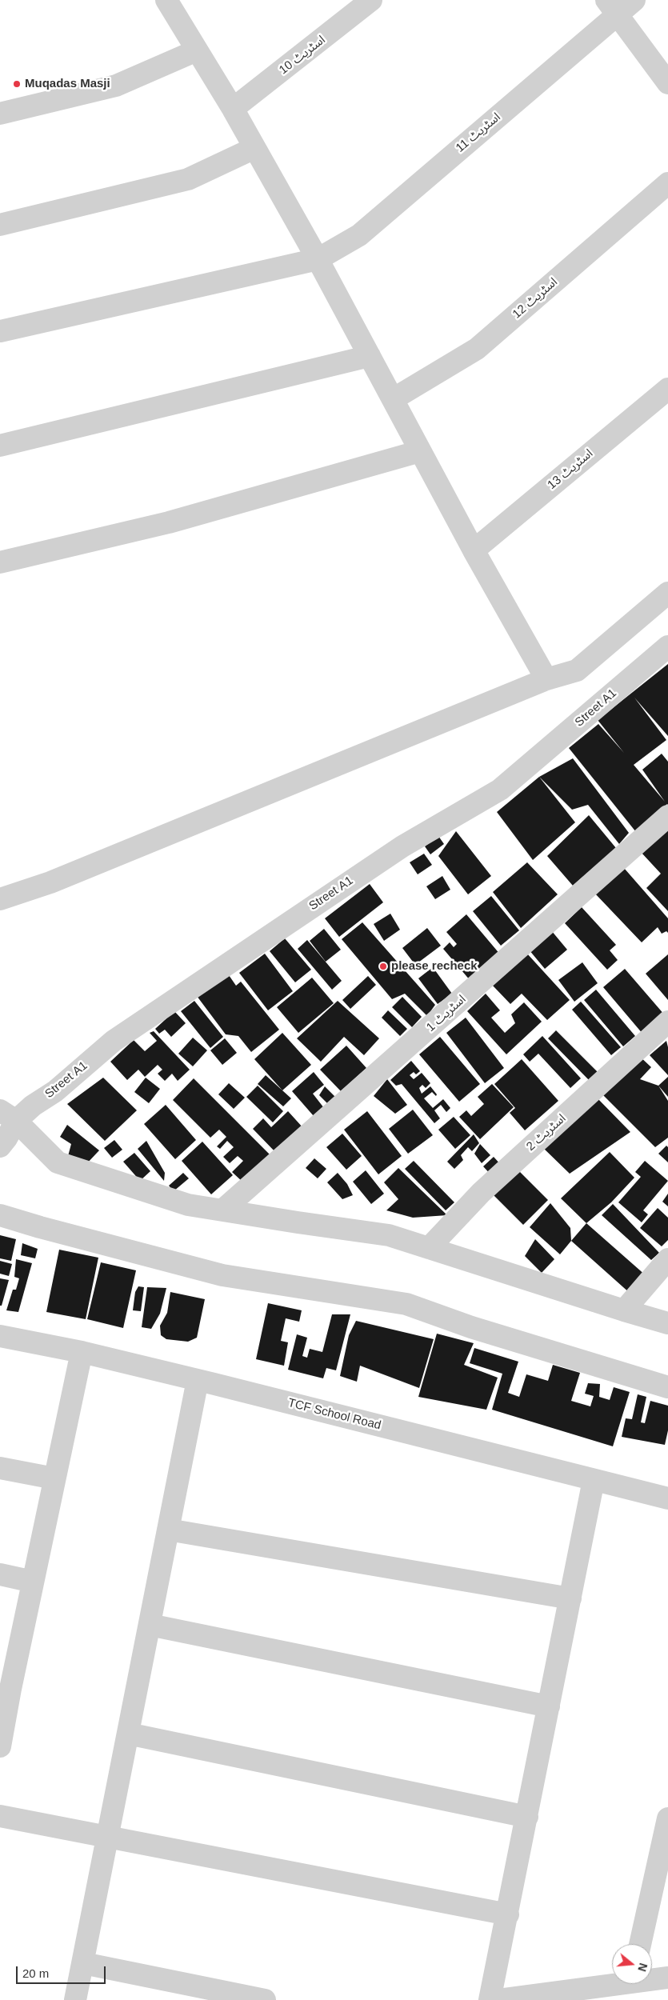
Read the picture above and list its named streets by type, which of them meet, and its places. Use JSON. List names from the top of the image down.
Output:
{
  "streets": {
    "street": [
      "اسٹریٹ 10",
      "اسٹریٹ 11",
      "اسٹریٹ 12",
      "اسٹریٹ 13",
      "Street A1",
      "اسٹریٹ 1",
      "اسٹریٹ 2",
      "TCF School Road"
    ]
  },
  "places": ["Muqadas Masji", "please recheck"],
  "scale_bar": "20 m",
  "north": "right"
}
